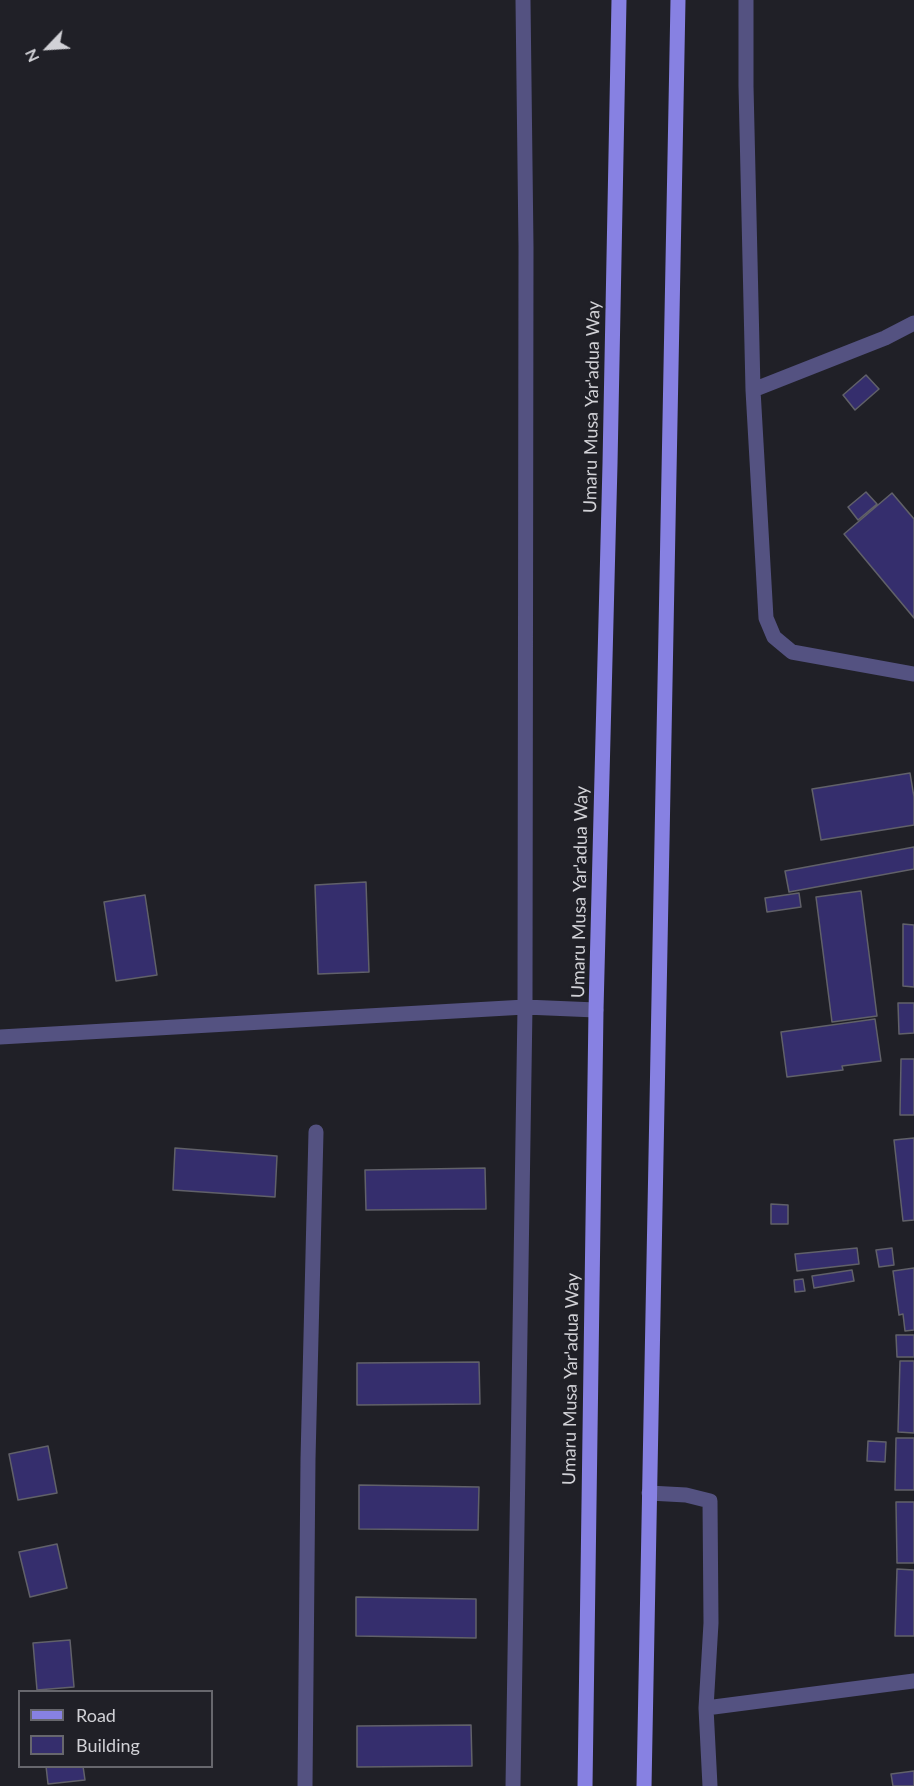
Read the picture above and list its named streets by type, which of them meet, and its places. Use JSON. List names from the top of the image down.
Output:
{
  "streets": {
    "main road": ["Umaru Musa Yar'adua Way"]
  },
  "legend": ["Road", "Building"],
  "north": "bottom left"
}
